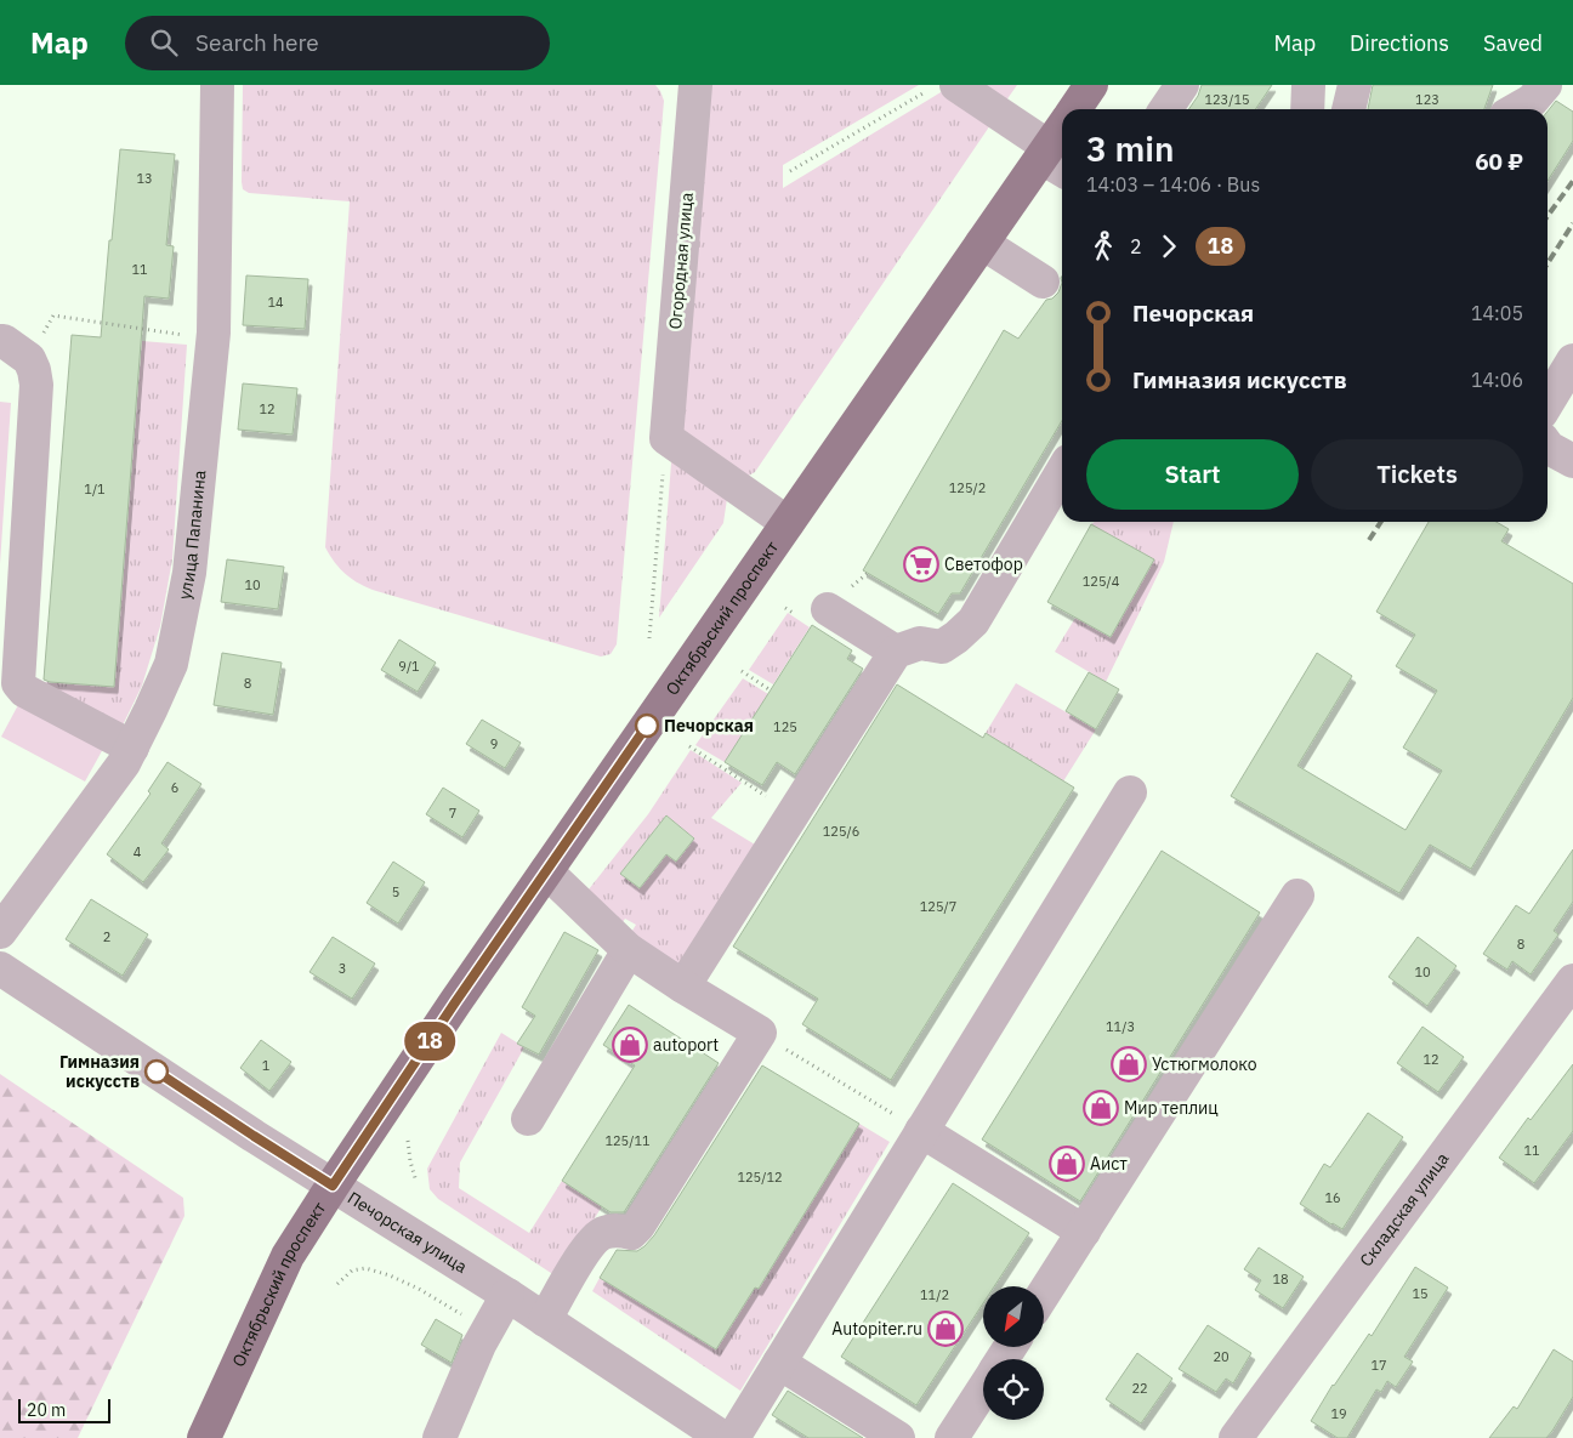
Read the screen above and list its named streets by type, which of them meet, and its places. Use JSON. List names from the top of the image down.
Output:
{
  "streets": {
    "main road": ["Октябрьский проспект"],
    "street": [
      "Огородная улица",
      "улица Папанина",
      "Складская улица",
      "Печорская улица"
    ]
  },
  "crossings": [
    ["Октябрьский проспект", "Печорская улица"]
  ],
  "places": {
    "supermarket": ["Светофор"],
    "other": ["Печорская", "Гимназия искусств"],
    "shop": [
      "autoport",
      "Устюгмолоко",
      "Мир теплиц",
      "Аист",
      "Autopiter.ru"
    ]
  },
  "lines": ["bus line 18"],
  "house_numbers": [
    "123/15",
    "123",
    "13",
    "11",
    "14",
    "12",
    "125/2",
    "1/1",
    "125/4",
    "10",
    "9/1",
    "8",
    "125",
    "9",
    "6",
    "7",
    "125/6",
    "4",
    "5",
    "125/7",
    "2",
    "8",
    "3",
    "10",
    "11/3",
    "12",
    "1",
    "125/11",
    "11",
    "125/12",
    "16",
    "18",
    "15",
    "11/2",
    "20",
    "17",
    "22",
    "19"
  ],
  "scale_bar": "20 m",
  "north": "bottom left",
  "page": {
    "header": "Map",
    "search": "Search here",
    "nav": ["Map", "Directions", "Saved"],
    "on_map": "18",
    "heading": ["3 min", "14:03 – 14:06 · Bus", "60 ₽"],
    "legs": ["2", "18"],
    "list": [
      {
        "name": "Печорская",
        "value": "14:05"
      },
      {
        "name": "Гимназия искусств",
        "value": "14:06"
      }
    ],
    "buttons": ["Start", "Tickets"],
    "scale": "20 m"
  }
}
